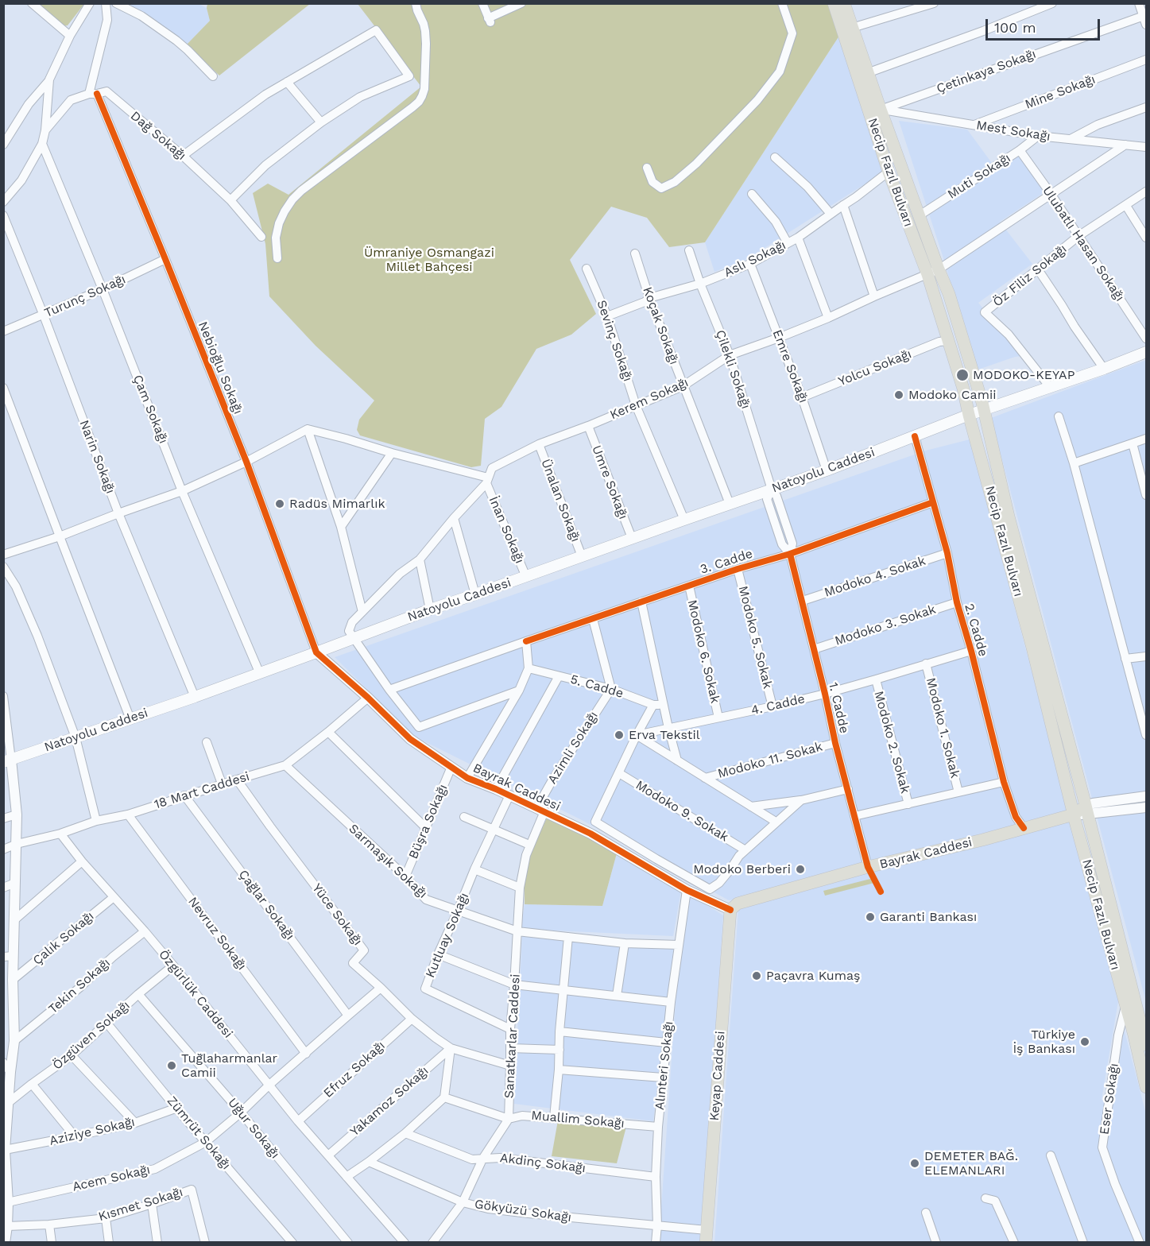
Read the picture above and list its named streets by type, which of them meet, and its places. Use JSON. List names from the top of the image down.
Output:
{
  "streets": {
    "main road": [
      "Necip Fazıl Bulvarı",
      "Natoyolu Caddesi",
      "Bayrak Caddesi",
      "Keyap Caddesi"
    ],
    "street": [
      "Çetinkaya Sokağı",
      "Mine Sokağı",
      "Mest Sokağı",
      "Dağ Sokağı",
      "Muti Sokağı",
      "Ulubatlı Hasan Sokağı",
      "Aslı Sokağı",
      "Öz Filiz Sokağı",
      "Turunç Sokağı",
      "Koçak Sokağı",
      "Sevinç Sokağı",
      "Emre Sokağı",
      "Nebioğlu Sokağı",
      "Yolcu Sokağı",
      "Çilekli Sokağı",
      "Kerem Sokağı",
      "Çam Sokağı",
      "Narin Sokağı",
      "Umre Sokağı",
      "Ünalan Sokağı",
      "İnan Sokağı",
      "3. Cadde",
      "Modoko 4. Sokak",
      "Modoko 3. Sokak",
      "2. Cadde",
      "Modoko 5. Sokak",
      "Modoko 6. Sokak",
      "5. Cadde",
      "4. Cadde",
      "1. Cadde",
      "Modoko 1. Sokak",
      "Modoko 2. Sokak",
      "Azimli Sokağı",
      "Modoko 11. Sokak",
      "18 Mart Caddesi",
      "Modoko 9. Sokak",
      "Büşra Sokağı",
      "Sarmaşık Sokağı",
      "Çağlar Sokağı",
      "Yüce Sokağı",
      "Nevruz Sokağı",
      "Kutluay Sokağı",
      "Çalık Sokağı",
      "Tekin Sokağı",
      "Özgürlük Caddesi",
      "Özgüven Sokağı",
      "Sanatkarlar Caddesi",
      "Alınteri Sokağı",
      "Efruz Sokağı",
      "Eser Sokağı",
      "Yakamoz Sokağı",
      "Muallim Sokağı",
      "Uğur Sokağı",
      "Aziziye Sokağı",
      "Zümrüt Sokağı",
      "Akdinç Sokağı",
      "Acem Sokağı",
      "Kısmet Sokağı",
      "Gökyüzü Sokağı"
    ]
  },
  "crossings": [
    ["Çetinkaya Sokağı", "Mest Sokağı"],
    ["Çetinkaya Sokağı", "Necip Fazıl Bulvarı"],
    ["Mine Sokağı", "Mest Sokağı"],
    ["Mest Sokağı", "Necip Fazıl Bulvarı"],
    ["Mest Sokağı", "Muti Sokağı"],
    ["Mest Sokağı", "Kerem Sokağı"],
    ["Dağ Sokağı", "Nebioğlu Sokağı"],
    ["Necip Fazıl Bulvarı", "Muti Sokağı"],
    ["Necip Fazıl Bulvarı", "Aslı Sokağı"],
    ["Necip Fazıl Bulvarı", "Yolcu Sokağı"],
    ["Necip Fazıl Bulvarı", "Kerem Sokağı"],
    ["Necip Fazıl Bulvarı", "Natoyolu Caddesi"],
    ["Necip Fazıl Bulvarı", "Bayrak Caddesi"],
    ["Necip Fazıl Bulvarı", "Eser Sokağı"],
    ["Muti Sokağı", "Ulubatlı Hasan Sokağı"],
    ["Ulubatlı Hasan Sokağı", "Öz Filiz Sokağı"],
    ["Ulubatlı Hasan Sokağı", "Kerem Sokağı"],
    ["Aslı Sokağı", "Koçak Sokağı"],
    ["Aslı Sokağı", "Sevinç Sokağı"],
    ["Aslı Sokağı", "Emre Sokağı"],
    ["Aslı Sokağı", "Çilekli Sokağı"],
    ["Öz Filiz Sokağı", "Natoyolu Caddesi"],
    ["Turunç Sokağı", "Nebioğlu Sokağı"],
    ["Turunç Sokağı", "Çam Sokağı"],
    ["Turunç Sokağı", "Narin Sokağı"],
    ["Koçak Sokağı", "Kerem Sokağı"],
    ["Koçak Sokağı", "Natoyolu Caddesi"],
    ["Sevinç Sokağı", "Kerem Sokağı"],
    ["Sevinç Sokağı", "Natoyolu Caddesi"],
    ["Emre Sokağı", "Yolcu Sokağı"],
    ["Emre Sokağı", "Kerem Sokağı"],
    ["Emre Sokağı", "Natoyolu Caddesi"],
    ["Nebioğlu Sokağı", "Natoyolu Caddesi"],
    ["Nebioğlu Sokağı", "Bayrak Caddesi"],
    ["Çilekli Sokağı", "Kerem Sokağı"],
    ["Çilekli Sokağı", "Natoyolu Caddesi"],
    ["Çilekli Sokağı", "3. Cadde"],
    ["Çilekli Sokağı", "1. Cadde"],
    ["Kerem Sokağı", "Natoyolu Caddesi"],
    ["Kerem Sokağı", "Umre Sokağı"],
    ["Kerem Sokağı", "Ünalan Sokağı"],
    ["Kerem Sokağı", "İnan Sokağı"],
    ["Çam Sokağı", "Natoyolu Caddesi"],
    ["Narin Sokağı", "Natoyolu Caddesi"],
    ["Natoyolu Caddesi", "Umre Sokağı"],
    ["Natoyolu Caddesi", "Ünalan Sokağı"],
    ["Natoyolu Caddesi", "İnan Sokağı"],
    ["Natoyolu Caddesi", "2. Cadde"],
    ["Natoyolu Caddesi", "Bayrak Caddesi"],
    ["3. Cadde", "2. Cadde"],
    ["3. Cadde", "Modoko 5. Sokak"],
    ["3. Cadde", "Modoko 6. Sokak"],
    ["3. Cadde", "1. Cadde"],
    ["Modoko 4. Sokak", "2. Cadde"],
    ["Modoko 4. Sokak", "1. Cadde"],
    ["Modoko 3. Sokak", "2. Cadde"],
    ["Modoko 3. Sokak", "1. Cadde"],
    ["2. Cadde", "4. Cadde"],
    ["2. Cadde", "Bayrak Caddesi"],
    ["Modoko 5. Sokak", "4. Cadde"],
    ["Modoko 6. Sokak", "4. Cadde"],
    ["5. Cadde", "Azimli Sokağı"],
    ["4. Cadde", "1. Cadde"],
    ["4. Cadde", "Modoko 1. Sokak"],
    ["4. Cadde", "Modoko 2. Sokak"],
    ["1. Cadde", "Modoko 11. Sokak"],
    ["1. Cadde", "Bayrak Caddesi"],
    ["Azimli Sokağı", "Bayrak Caddesi"],
    ["Azimli Sokağı", "Sanatkarlar Caddesi"],
    ["Bayrak Caddesi", "18 Mart Caddesi"],
    ["Bayrak Caddesi", "Büşra Sokağı"],
    ["Bayrak Caddesi", "Kutluay Sokağı"],
    ["Bayrak Caddesi", "Sanatkarlar Caddesi"],
    ["Bayrak Caddesi", "Alınteri Sokağı"],
    ["Bayrak Caddesi", "Keyap Caddesi"],
    ["18 Mart Caddesi", "Sarmaşık Sokağı"],
    ["18 Mart Caddesi", "Çağlar Sokağı"],
    ["18 Mart Caddesi", "Yüce Sokağı"],
    ["18 Mart Caddesi", "Nevruz Sokağı"],
    ["18 Mart Caddesi", "Özgürlük Caddesi"],
    ["Büşra Sokağı", "Sarmaşık Sokağı"],
    ["Sarmaşık Sokağı", "Kutluay Sokağı"],
    ["Sarmaşık Sokağı", "Sanatkarlar Caddesi"],
    ["Sarmaşık Sokağı", "Alınteri Sokağı"],
    ["Çağlar Sokağı", "Acem Sokağı"],
    ["Yüce Sokağı", "Sanatkarlar Caddesi"],
    ["Yüce Sokağı", "Efruz Sokağı"],
    ["Yüce Sokağı", "Yakamoz Sokağı"],
    ["Yüce Sokağı", "Acem Sokağı"],
    ["Nevruz Sokağı", "Acem Sokağı"],
    ["Kutluay Sokağı", "Sanatkarlar Caddesi"],
    ["Çalık Sokağı", "Özgürlük Caddesi"],
    ["Tekin Sokağı", "Özgürlük Caddesi"],
    ["Özgürlük Caddesi", "Özgüven Sokağı"],
    ["Özgürlük Caddesi", "Efruz Sokağı"],
    ["Özgürlük Caddesi", "Yakamoz Sokağı"],
    ["Özgürlük Caddesi", "Acem Sokağı"],
    ["Özgüven Sokağı", "Uğur Sokağı"],
    ["Özgüven Sokağı", "Zümrüt Sokağı"],
    ["Sanatkarlar Caddesi", "Muallim Sokağı"],
    ["Alınteri Sokağı", "Muallim Sokağı"],
    ["Alınteri Sokağı", "Akdinç Sokağı"],
    ["Alınteri Sokağı", "Gökyüzü Sokağı"],
    ["Keyap Caddesi", "Gökyüzü Sokağı"],
    ["Uğur Sokağı", "Acem Sokağı"],
    ["Aziziye Sokağı", "Zümrüt Sokağı"],
    ["Zümrüt Sokağı", "Acem Sokağı"]
  ],
  "parks": ["Ümraniye Osmangazi Millet Bahçesi"],
  "places": [
    "MODOKO-KEYAP",
    "Modoko Camii",
    "Radüs Mimarlık",
    "Erva Tekstil",
    "Modoko Berberi",
    "Garanti Bankası",
    "Paçavra Kumaş",
    "Türkiye İş Bankası",
    "Tuğlaharmanlar Camii",
    "DEMETER BAĞ. ELEMANLARI"
  ],
  "scale_bar": "100 m"
}
